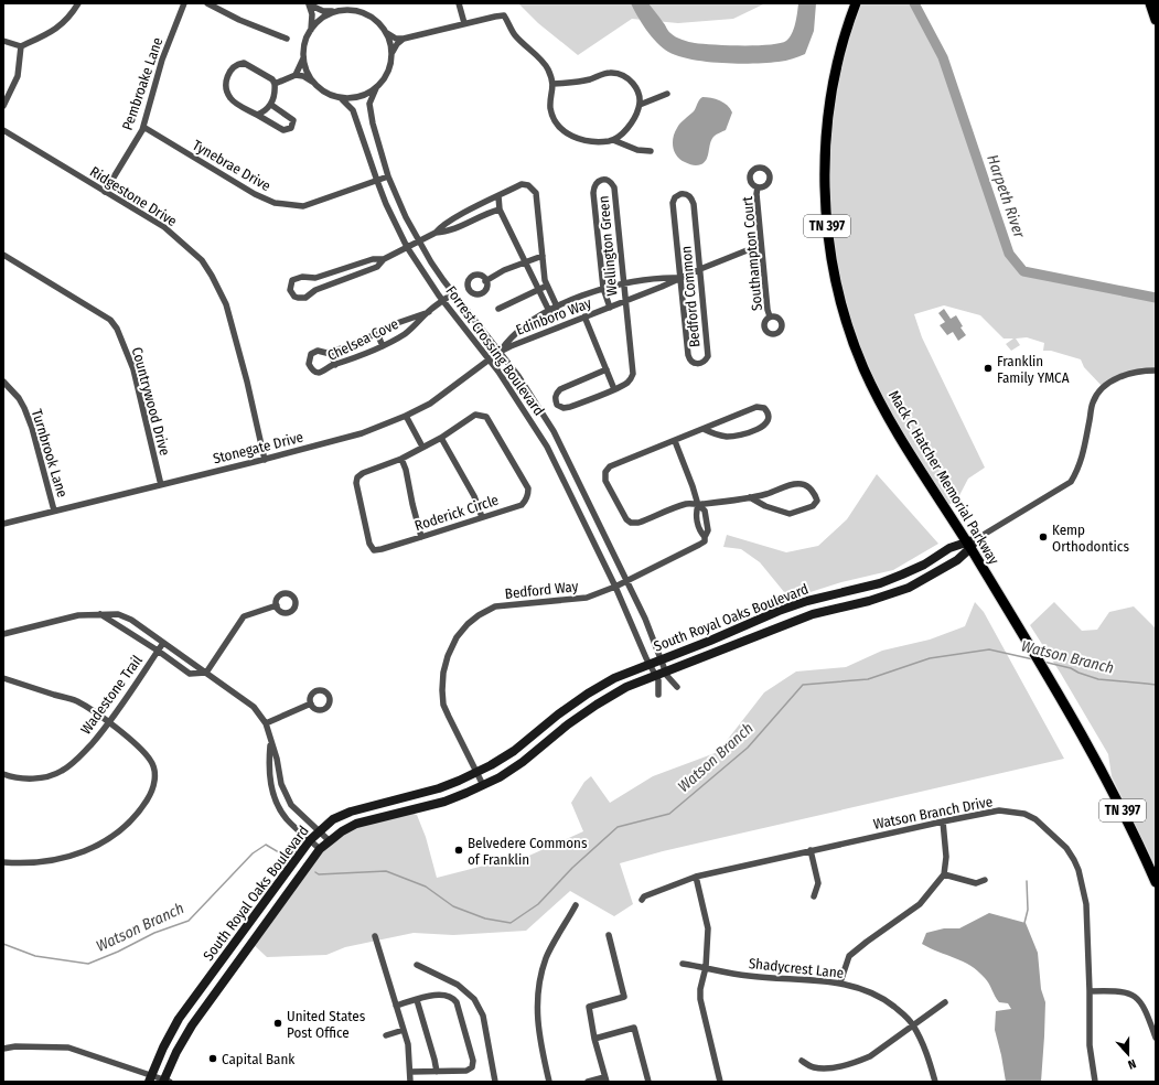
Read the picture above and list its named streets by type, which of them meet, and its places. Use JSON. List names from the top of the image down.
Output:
{
  "streets": {
    "main road": ["TN 397", "Mack C Hatcher Memorial Parkway", "South Royal Oaks Boulevard"],
    "street": [
      "Pembroake Lane",
      "Tynebrae Drive",
      "Ridgestone Drive",
      "Wellington Green",
      "Southampton Court",
      "Bedford Common",
      "Edinboro Way",
      "Chelsea Cove",
      "Forrest Crossing Boulevard",
      "Countrywood Drive",
      "Stonegate Drive",
      "Turnbrook Lane",
      "Roderick Circle",
      "Bedford Way",
      "Wadestone Trail",
      "Watson Branch Drive",
      "Shadycrest Lane"
    ]
  },
  "crossings": [
    ["Pembroake Lane", "Tynebrae Drive"],
    ["Pembroake Lane", "Ridgestone Drive"],
    ["Tynebrae Drive", "Forrest Crossing Boulevard"],
    ["Ridgestone Drive", "Stonegate Drive"],
    ["Wellington Green", "Edinboro Way"],
    ["Southampton Court", "Edinboro Way"],
    ["Bedford Common", "Edinboro Way"],
    ["Edinboro Way", "Forrest Crossing Boulevard"],
    ["Edinboro Way", "Stonegate Drive"],
    ["Chelsea Cove", "Forrest Crossing Boulevard"],
    ["Forrest Crossing Boulevard", "Stonegate Drive"],
    ["Forrest Crossing Boulevard", "Bedford Way"],
    ["Forrest Crossing Boulevard", "South Royal Oaks Boulevard"],
    ["Countrywood Drive", "Stonegate Drive"],
    ["Stonegate Drive", "Turnbrook Lane"],
    ["Mack C Hatcher Memorial Parkway", "South Royal Oaks Boulevard"],
    ["Bedford Way", "South Royal Oaks Boulevard"]
  ],
  "water": ["Harpeth River", "Watson Branch"],
  "places": [
    "Franklin Family YMCA",
    "Kemp Orthodontics",
    "Belvedere Commons of Franklin",
    "United States Post Office",
    "Capital Bank"
  ],
  "north": "bottom"
}
